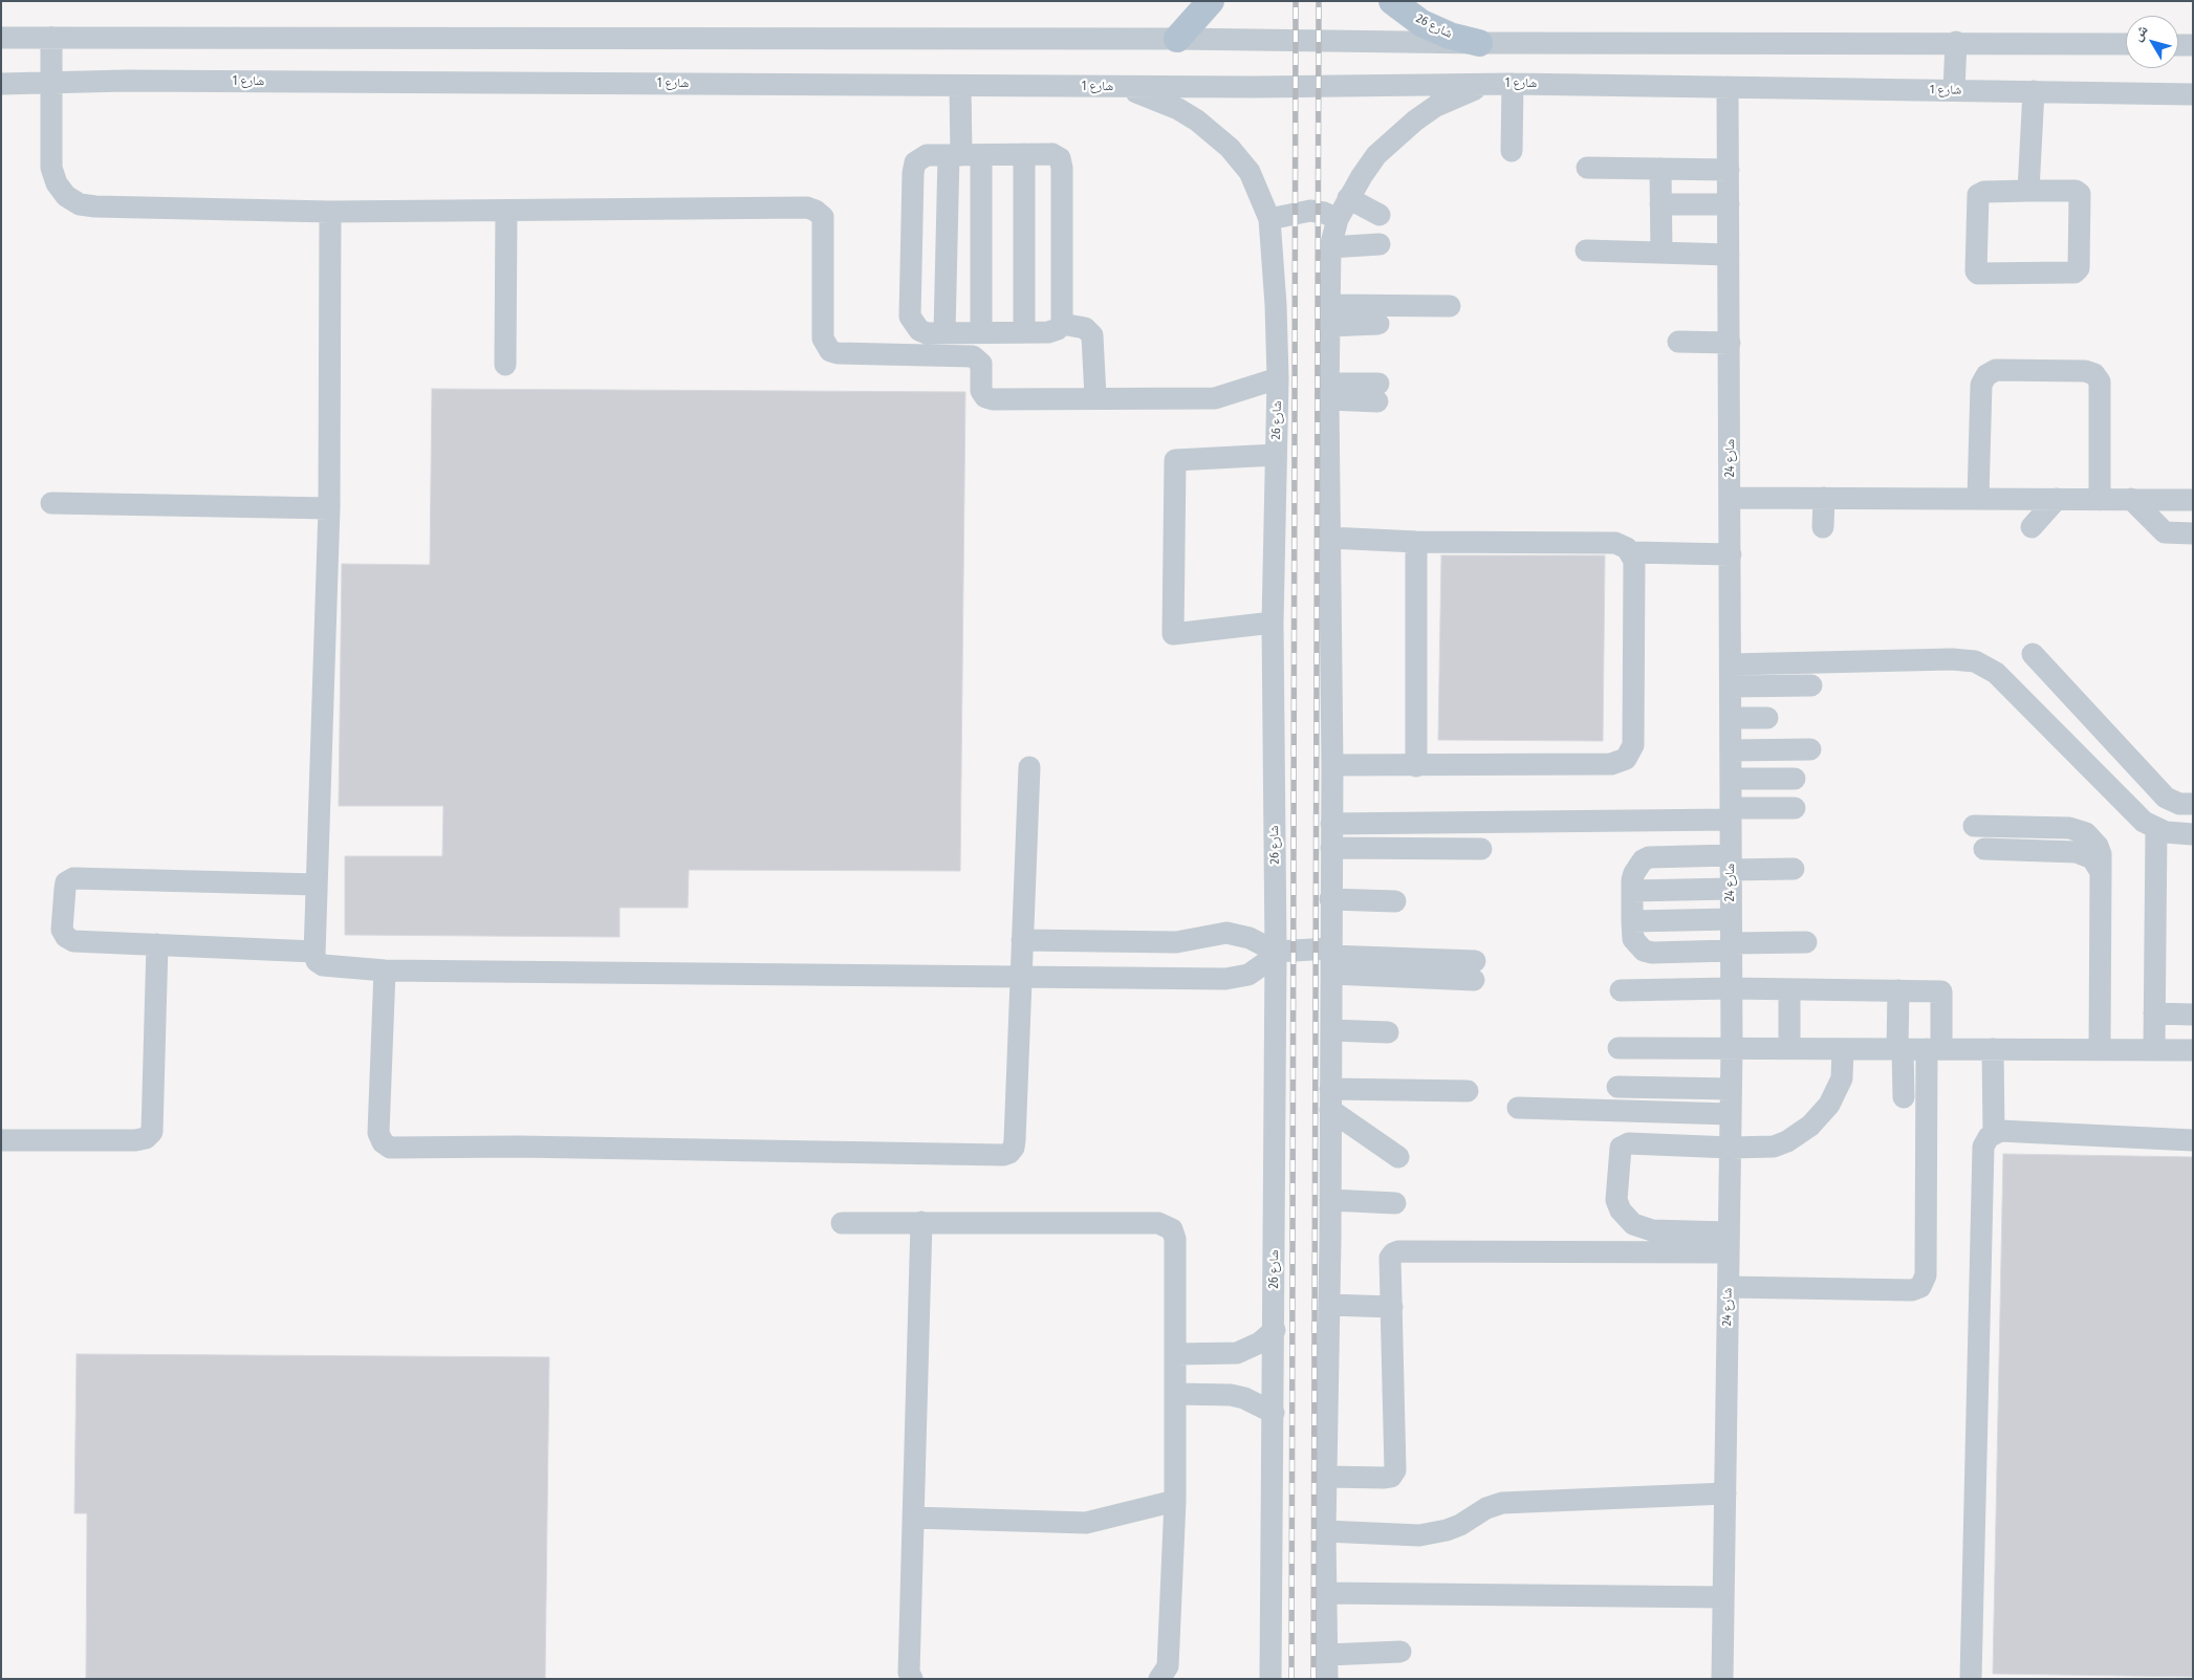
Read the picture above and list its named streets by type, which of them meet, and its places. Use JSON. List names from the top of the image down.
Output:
{
  "streets": {
    "main road": ["شارع 26"],
    "street": ["شارع 1", "شارع 24"]
  },
  "crossings": [
    ["شارع 26", "شارع 1"],
    ["شارع 1", "شارع 24"]
  ],
  "north": "top left"
}
